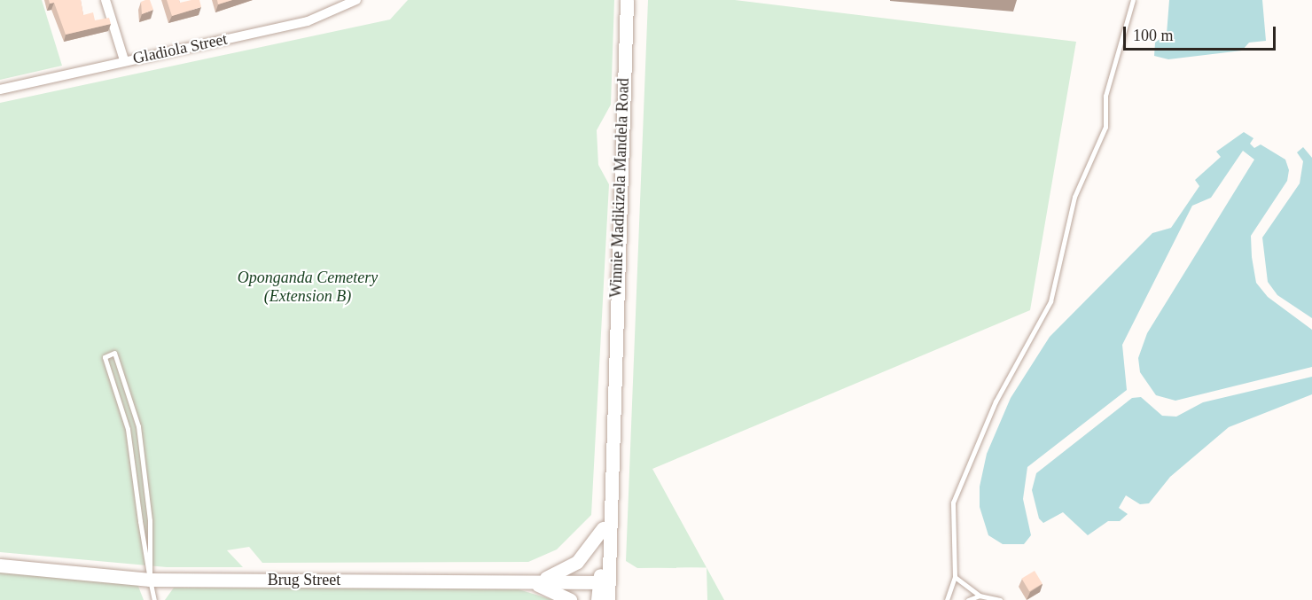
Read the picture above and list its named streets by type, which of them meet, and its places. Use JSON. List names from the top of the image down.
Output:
{
  "streets": {
    "main road": ["Winnie Madikizela Mandela Road", "Brug Street"],
    "street": ["Gladiola Street"]
  },
  "crossings": [
    ["Winnie Madikizela Mandela Road", "Brug Street"]
  ],
  "parks": ["Oponganda Cemetery (Extension B)"],
  "scale_bar": "100 m"
}
